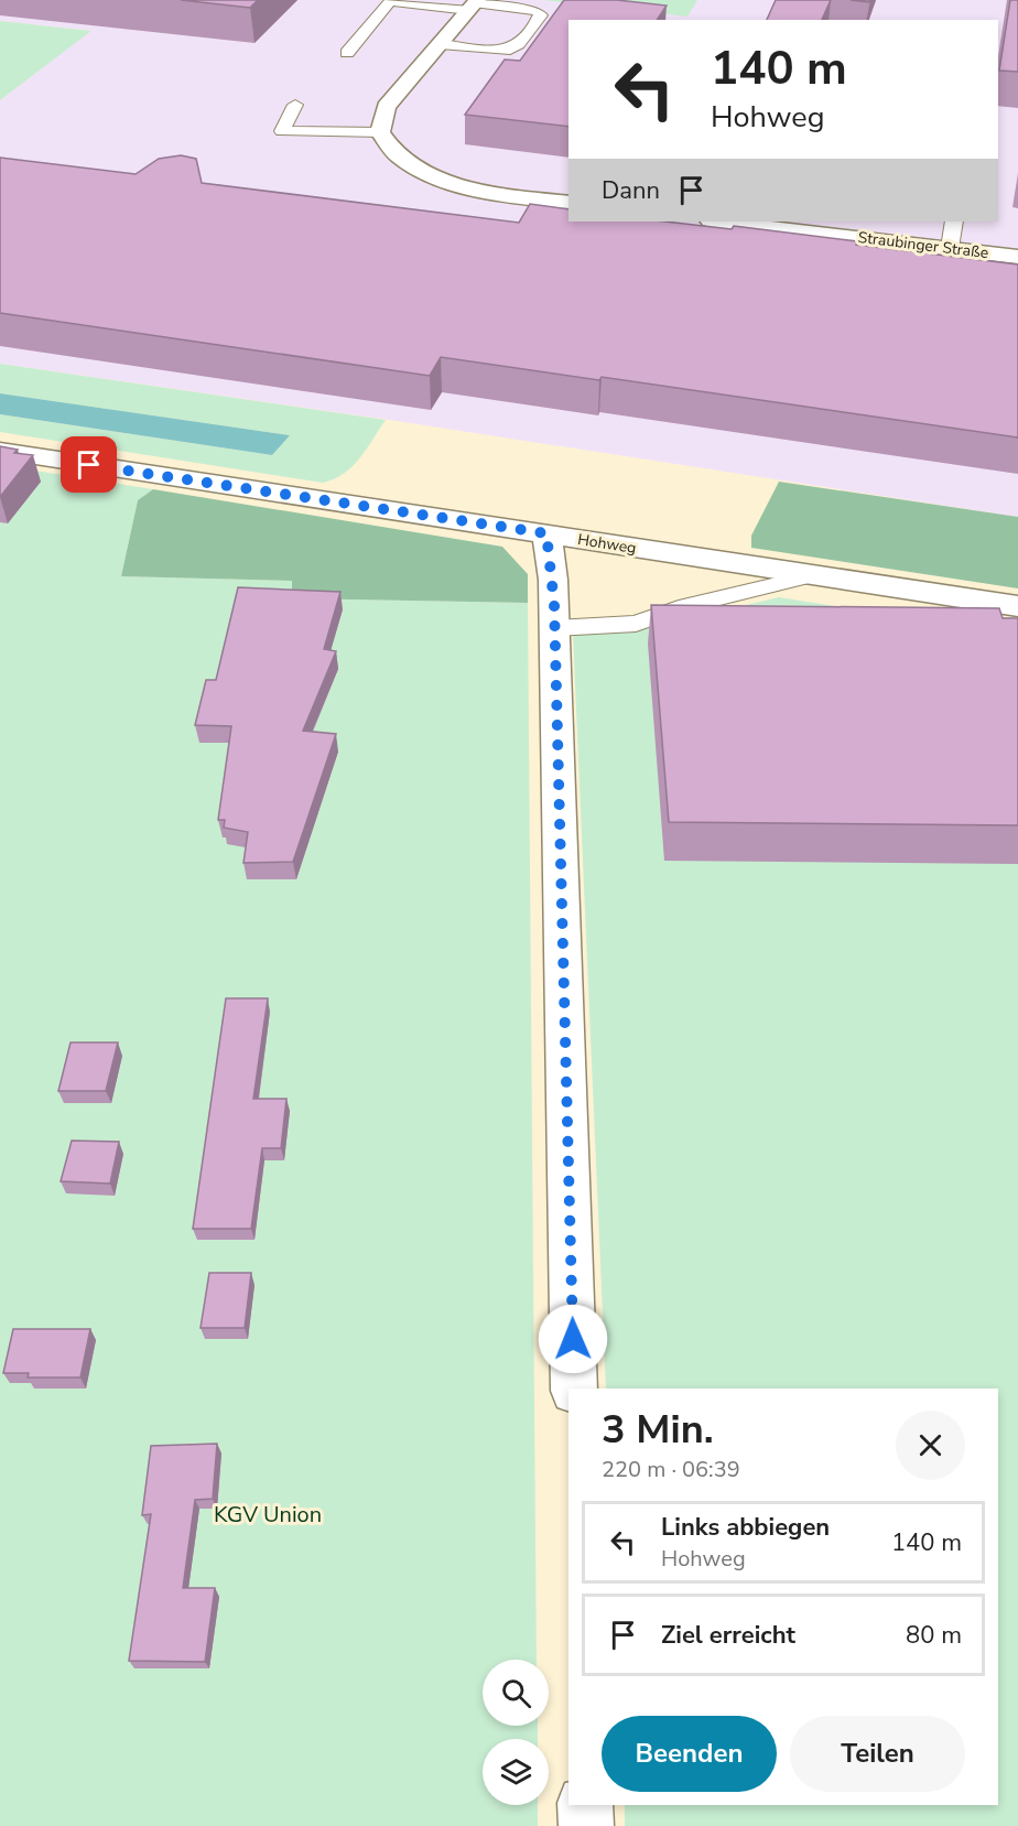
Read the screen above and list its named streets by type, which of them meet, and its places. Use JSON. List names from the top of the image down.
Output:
{
  "streets": {
    "street": ["Straubinger Straße", "Hohweg"]
  },
  "parks": ["KGV Union"],
  "page": {
    "turn": ["140 m", "Hohweg"],
    "then": "Dann",
    "heading": ["3 Min.", "220 m · 06:39"],
    "list": [
      {
        "name": "Links abbiegen",
        "note": "Hohweg",
        "value": "140 m"
      },
      {
        "name": "Ziel erreicht",
        "value": "80 m"
      }
    ],
    "buttons": ["Beenden", "Teilen"]
  }
}
